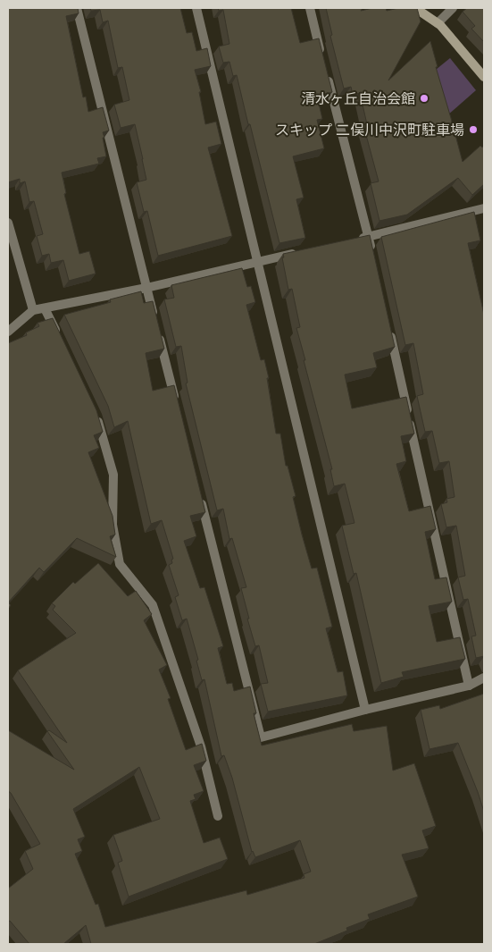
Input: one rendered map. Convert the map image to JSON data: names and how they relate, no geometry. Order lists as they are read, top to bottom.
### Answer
{
  "places": ["清水ヶ丘自治会館", "スキップ 二俣川中沢町駐車場"]
}
